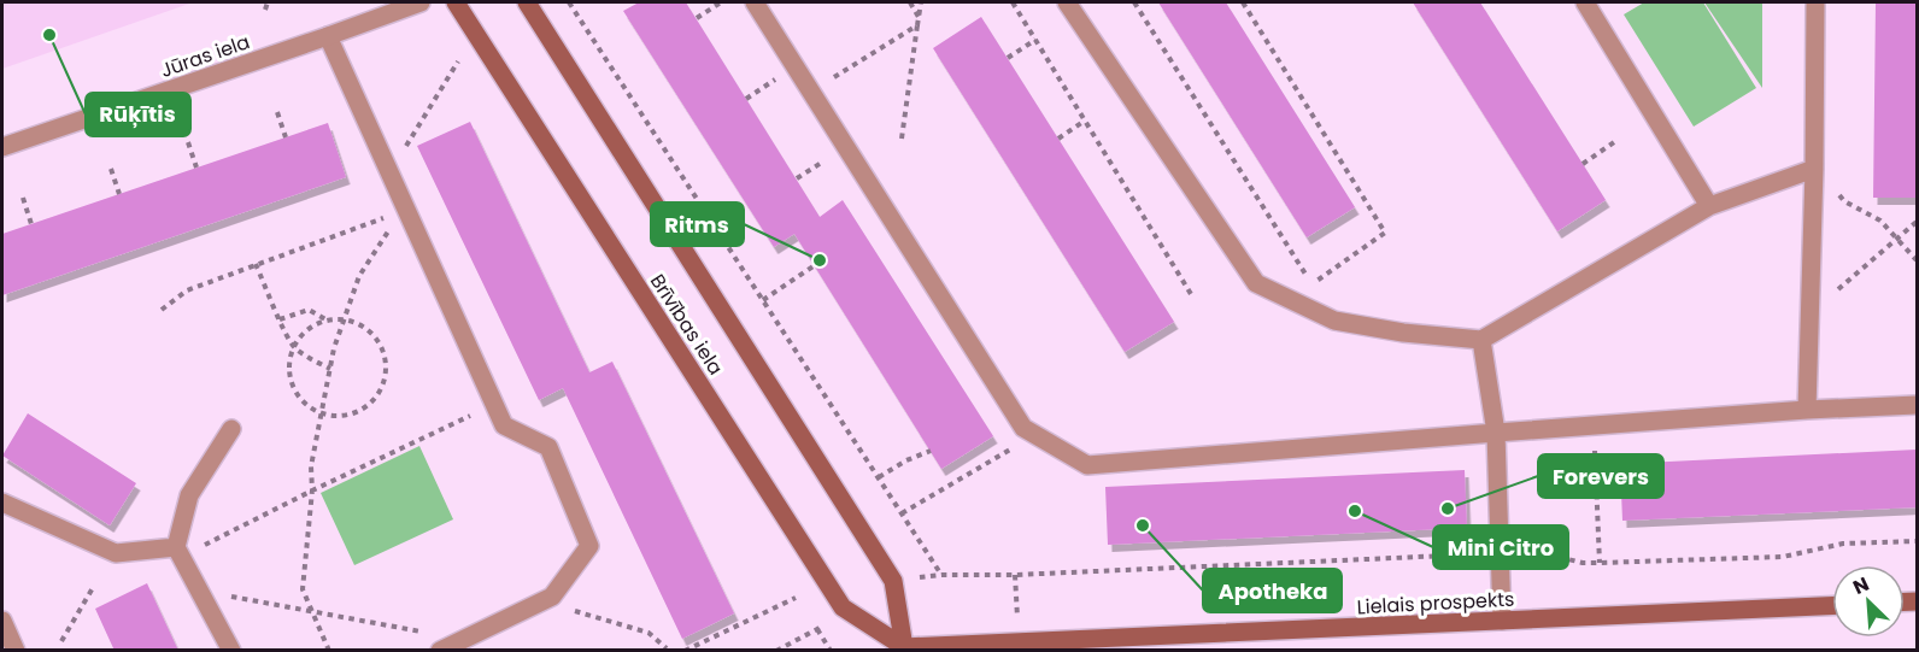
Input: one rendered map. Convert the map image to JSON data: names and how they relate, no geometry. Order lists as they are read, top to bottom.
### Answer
{
  "streets": {
    "main road": ["Brīvības iela", "Lielais prospekts"],
    "street": ["Jūras iela"]
  },
  "crossings": [
    ["Brīvības iela", "Lielais prospekts"]
  ],
  "places": [
    "Rūķītis",
    "Ritms",
    "Forevers",
    "Mini Citro",
    "Apotheka"
  ],
  "north": "top left"
}
